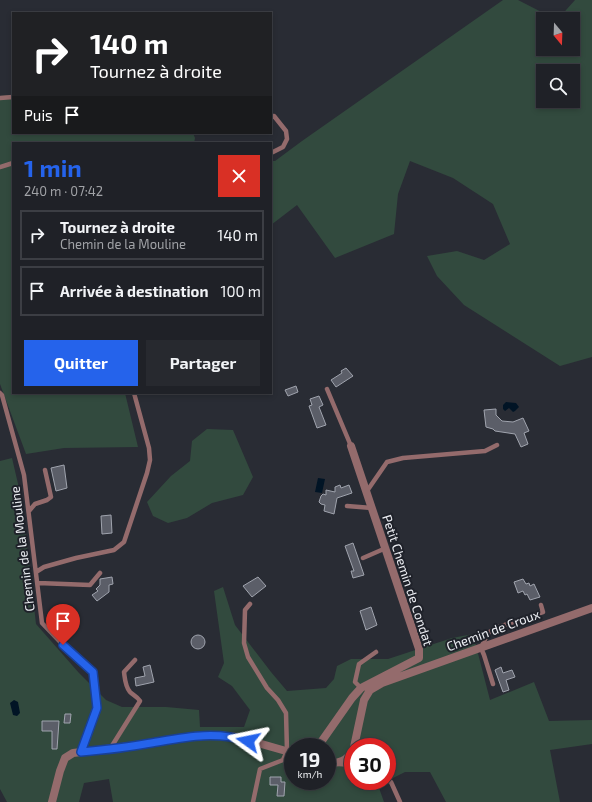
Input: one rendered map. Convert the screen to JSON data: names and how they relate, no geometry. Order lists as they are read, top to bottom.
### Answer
{
  "streets": {
    "street": ["Petit Chemin de Condat", "Chemin de Croux"],
    "lane": ["Chemin de la Mouline"]
  },
  "north": "bottom",
  "page": {
    "turn": ["140 m", "Tournez à droite"],
    "then": "Puis",
    "heading": ["1 min", "240 m · 07:42"],
    "list": [
      {
        "name": "Tournez à droite",
        "note": "Chemin de la Mouline",
        "value": "140 m"
      },
      {
        "name": "Arrivée à destination",
        "value": "100 m"
      }
    ],
    "buttons": ["Quitter", "Partager"],
    "speed": "19 km/h",
    "limit": "30"
  }
}
